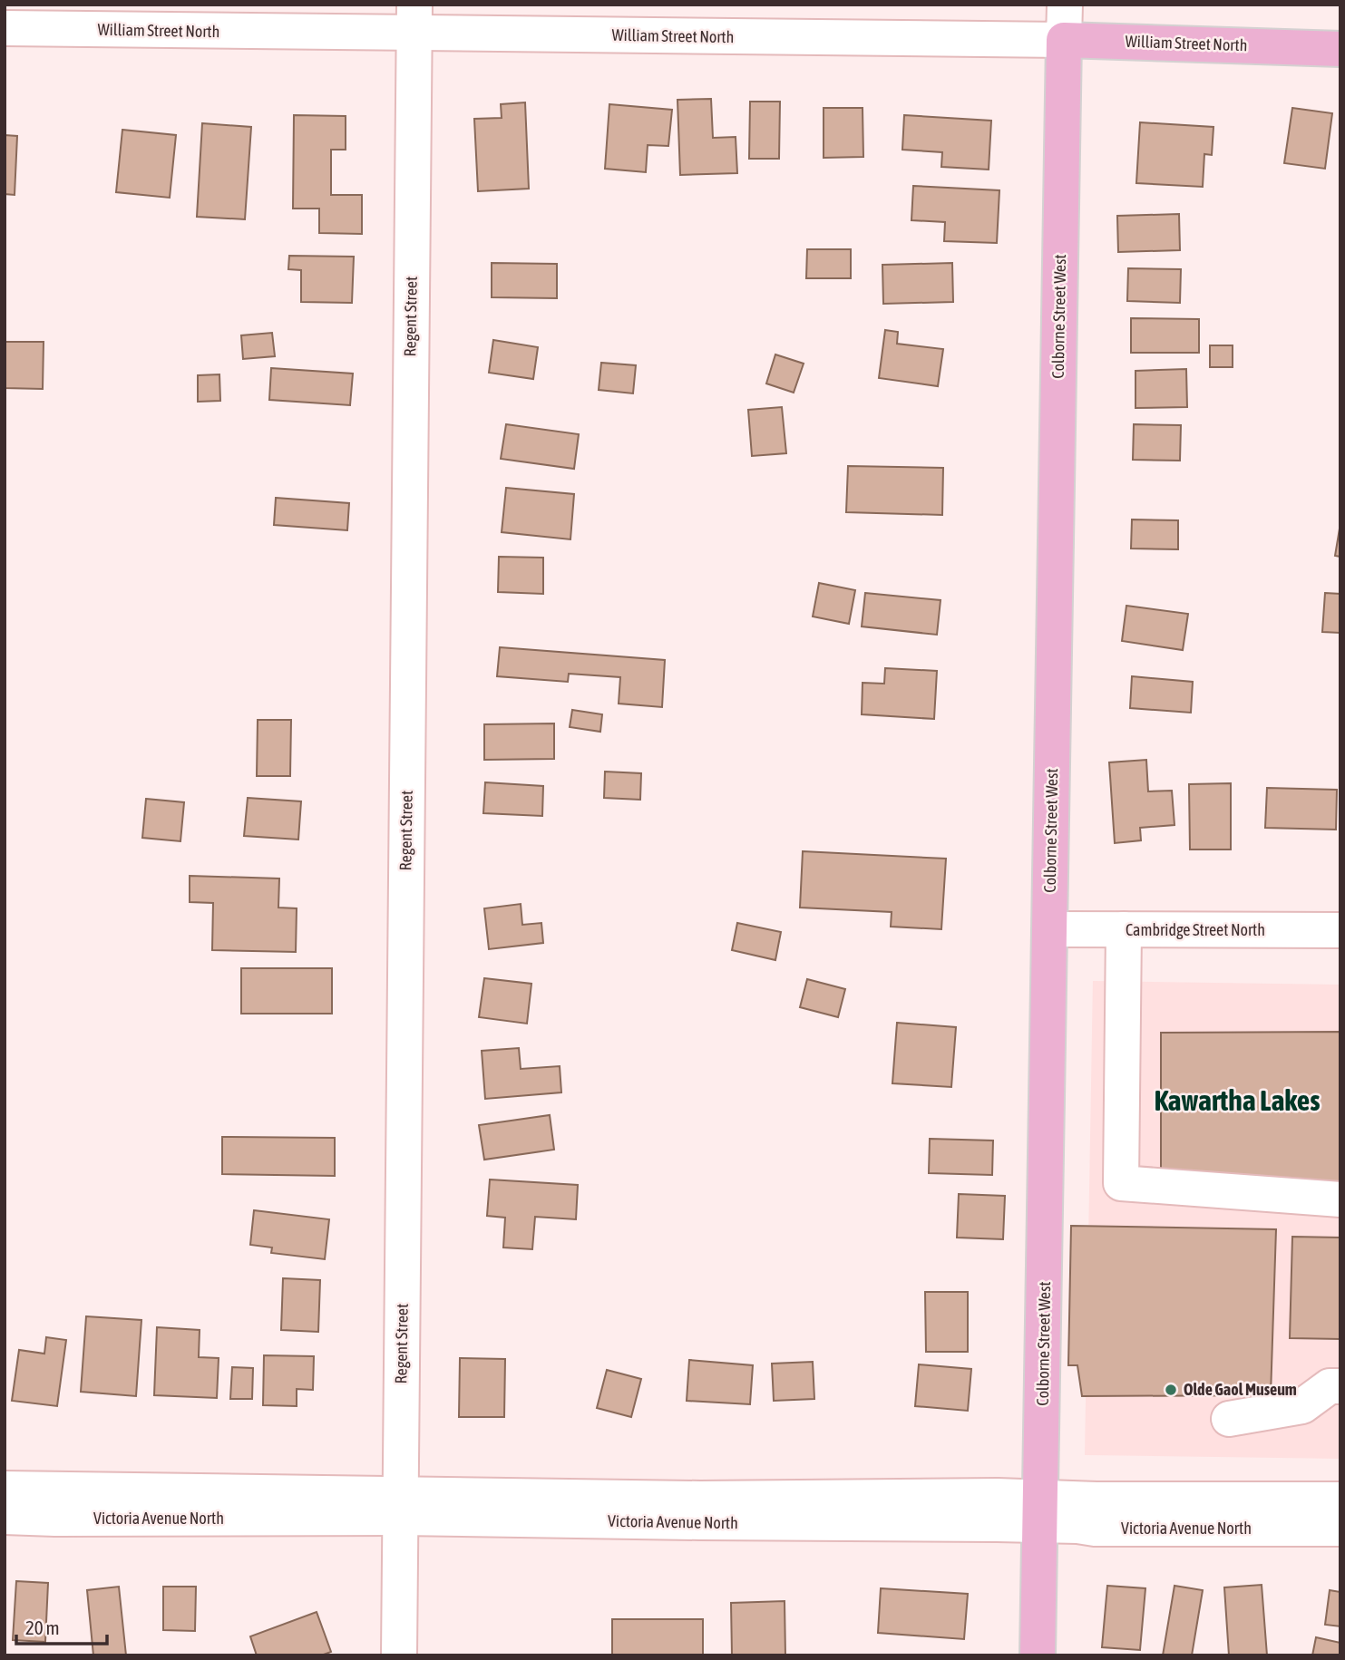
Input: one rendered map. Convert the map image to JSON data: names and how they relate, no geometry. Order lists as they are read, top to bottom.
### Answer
{
  "streets": {
    "main road": ["William Street North", "Colborne Street West"],
    "street": ["Regent Street", "Cambridge Street North", "Victoria Avenue North"]
  },
  "crossings": [
    ["William Street North", "Regent Street"],
    ["William Street North", "Colborne Street West"],
    ["Regent Street", "Victoria Avenue North"],
    ["Colborne Street West", "Cambridge Street North"],
    ["Colborne Street West", "Victoria Avenue North"]
  ],
  "districts": ["Kawartha Lakes"],
  "places": ["Olde Gaol Museum"],
  "scale_bar": "20 m"
}
